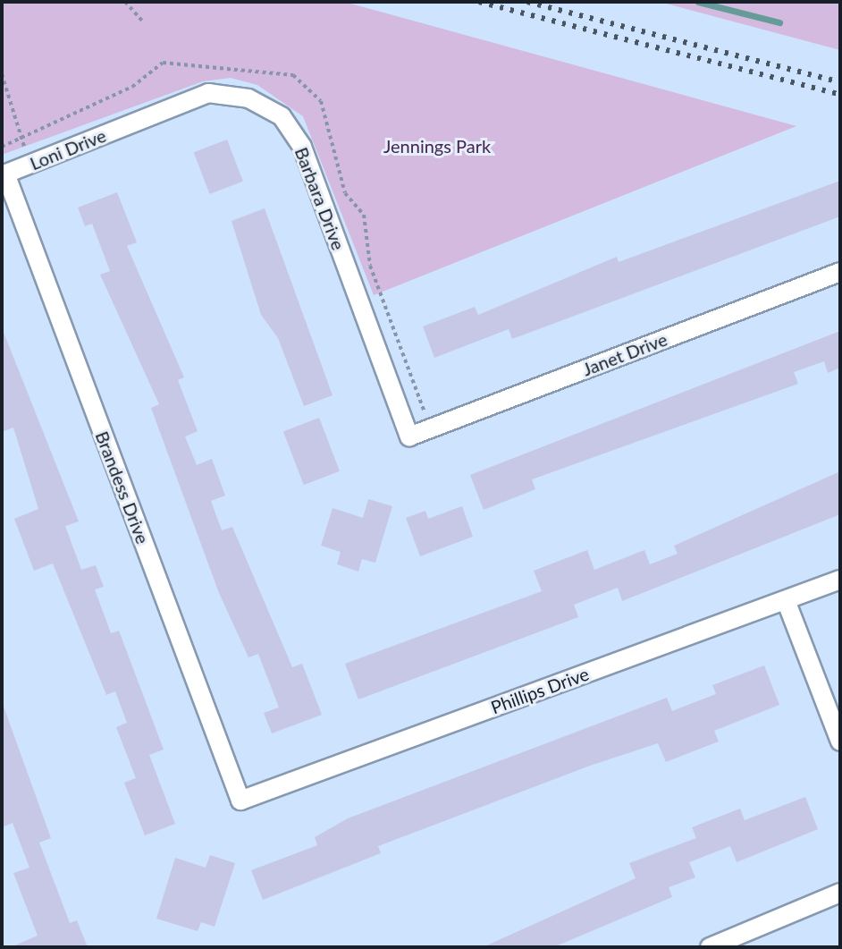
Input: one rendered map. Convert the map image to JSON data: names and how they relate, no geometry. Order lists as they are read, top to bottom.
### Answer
{
  "streets": {
    "street": [
      "Loni Drive",
      "Barbara Drive",
      "Janet Drive",
      "Brandess Drive",
      "Phillips Drive"
    ]
  },
  "crossings": [
    ["Loni Drive", "Barbara Drive"],
    ["Loni Drive", "Brandess Drive"],
    ["Barbara Drive", "Janet Drive"],
    ["Brandess Drive", "Phillips Drive"]
  ],
  "parks": ["Jennings Park"]
}
